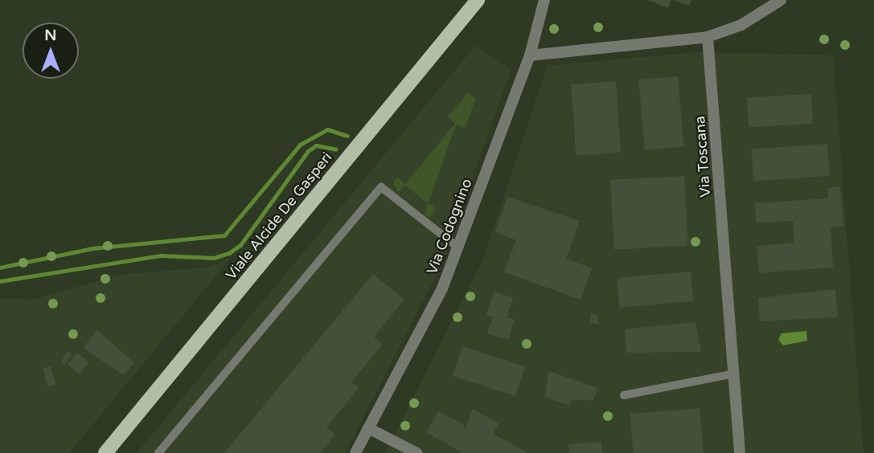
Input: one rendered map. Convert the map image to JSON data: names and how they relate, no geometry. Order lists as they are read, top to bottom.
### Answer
{
  "streets": {
    "main road": ["Viale Alcide De Gasperi"],
    "street": ["Via Toscana", "Via Codognino"]
  },
  "north": "top"
}
